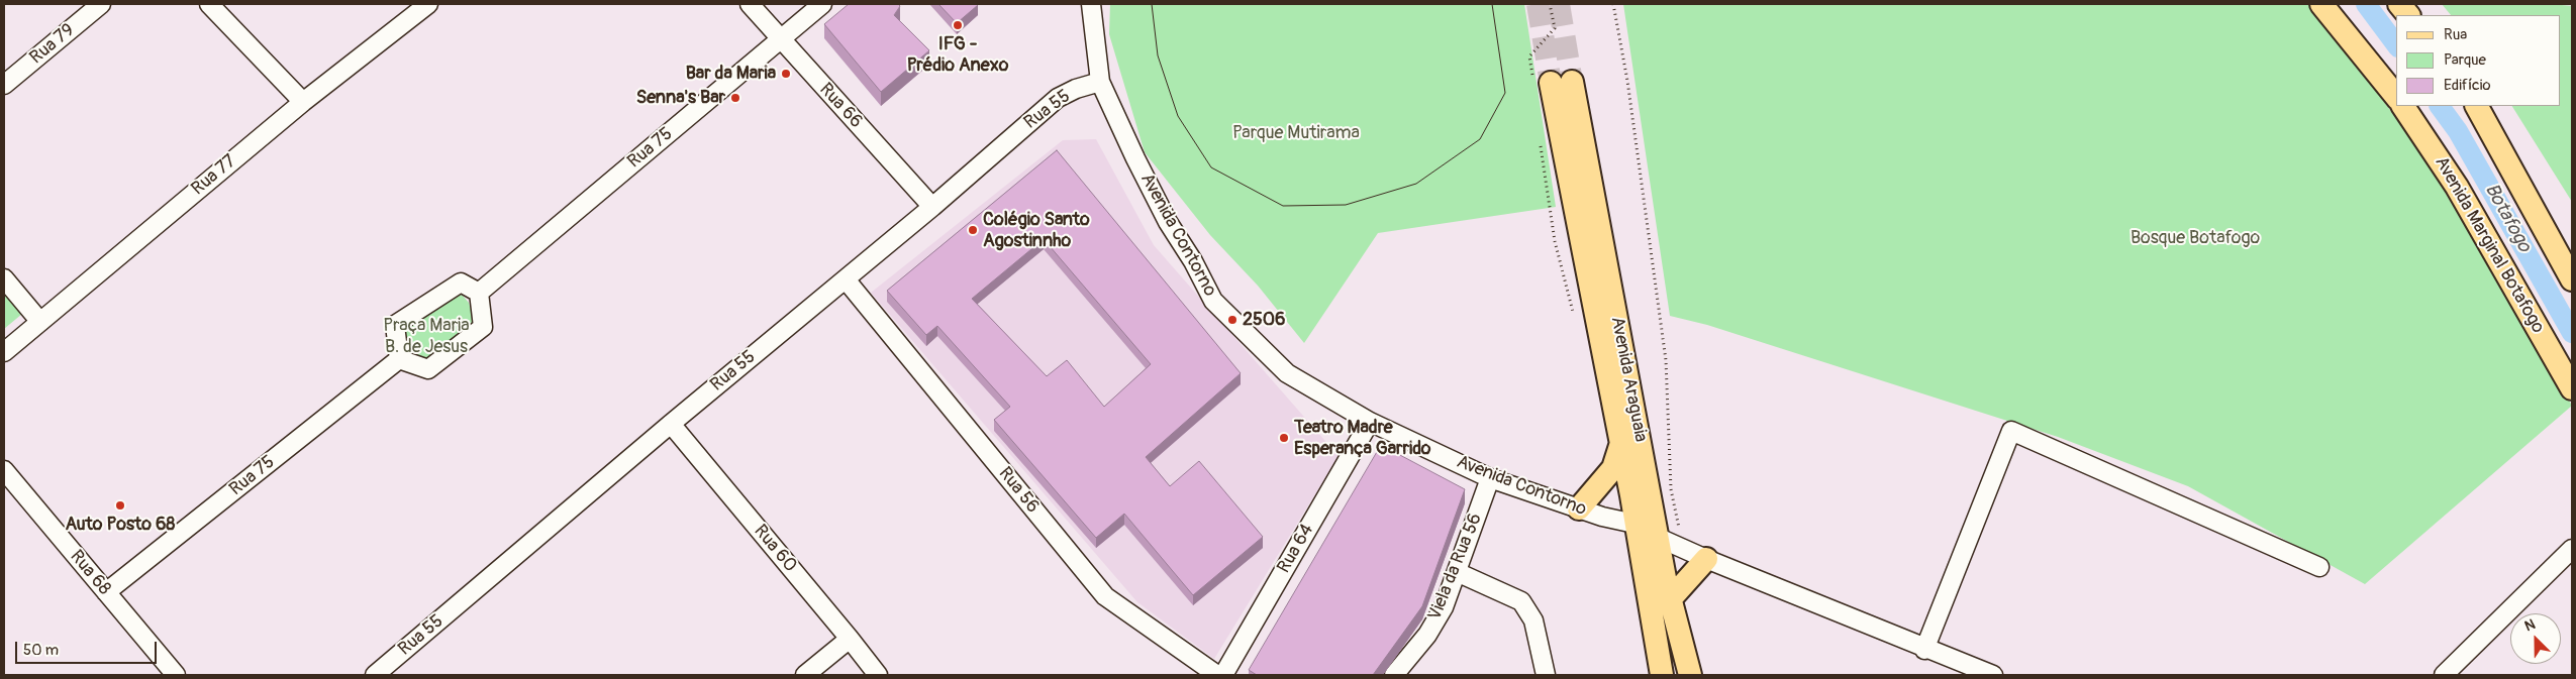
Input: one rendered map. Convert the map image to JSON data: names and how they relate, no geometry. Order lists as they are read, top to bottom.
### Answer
{
  "streets": {
    "main road": ["Avenida Marginal Botafogo", "Avenida Araguaia"],
    "street": [
      "Rua 79",
      "Rua 66",
      "Rua 55",
      "Rua 75",
      "Rua 77",
      "Avenida Contorno",
      "Rua 56",
      "Rua 60",
      "Rua 64",
      "Viela da Rua 56",
      "Rua 68"
    ]
  },
  "crossings": [
    ["Rua 66", "Rua 55"],
    ["Rua 66", "Rua 75"],
    ["Rua 55", "Avenida Contorno"],
    ["Rua 55", "Rua 56"],
    ["Rua 55", "Rua 60"],
    ["Rua 75", "Rua 68"],
    ["Avenida Contorno", "Avenida Araguaia"],
    ["Avenida Contorno", "Rua 64"],
    ["Avenida Contorno", "Viela da Rua 56"]
  ],
  "water": ["Botafogo"],
  "parks": ["Parque Mutirama", "Bosque Botafogo", "Praça Maria B. de Jesus"],
  "places": [
    "IFG - Prédio Anexo",
    "Bar da Maria",
    "Senna's Bar",
    "Colégio Santo Agostinnho",
    "2506",
    "Teatro Madre Esperança Garrido",
    "Auto Posto 68"
  ],
  "legend": ["Rua", "Parque", "Edifício"],
  "scale_bar": "50 m",
  "north": "top left"
}
